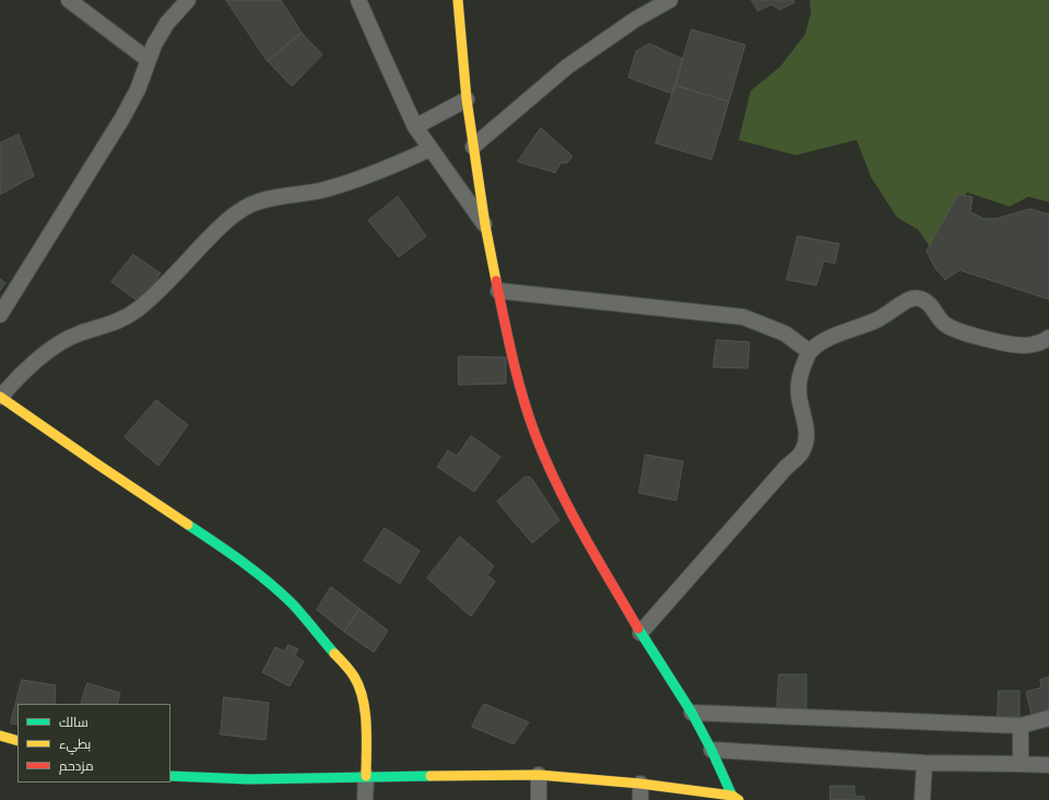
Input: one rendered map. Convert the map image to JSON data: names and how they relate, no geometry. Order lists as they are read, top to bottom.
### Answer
{
  "legend": ["سالك", "بطيء", "مزدحم"]
}
